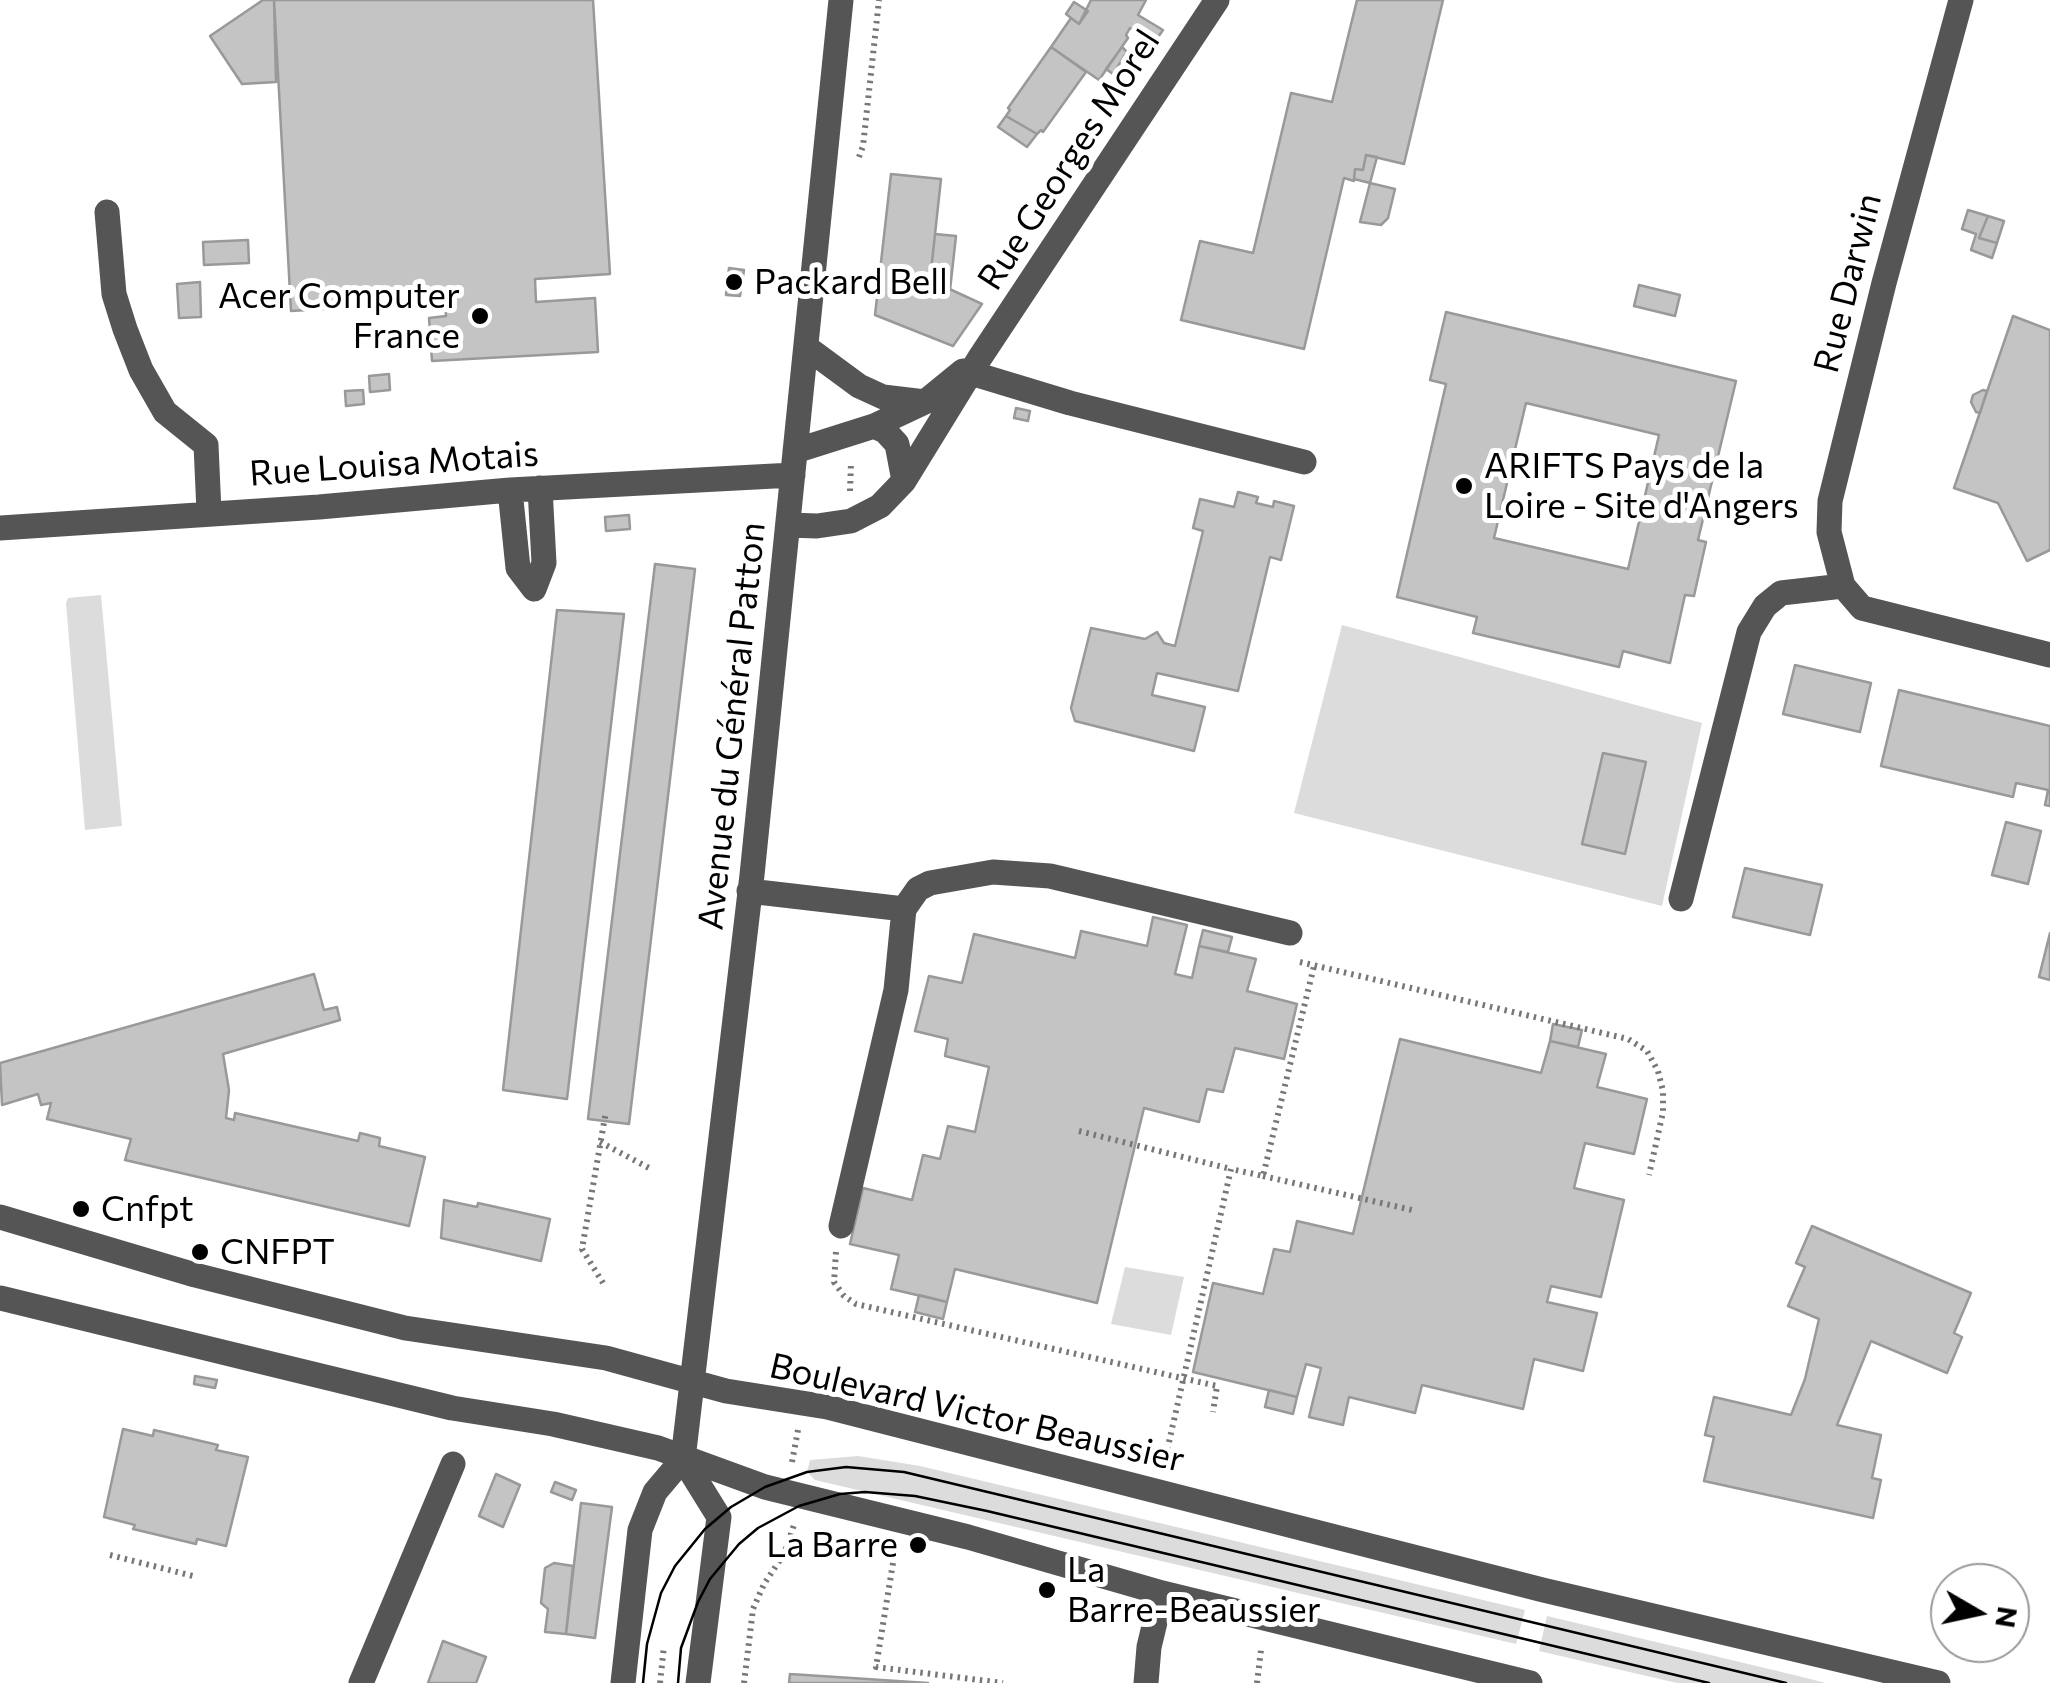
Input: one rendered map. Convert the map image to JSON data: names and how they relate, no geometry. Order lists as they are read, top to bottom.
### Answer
{
  "streets": {
    "street": [
      "Rue Georges Morel",
      "Rue Darwin",
      "Rue Louisa Motais",
      "Avenue du Général Patton",
      "Boulevard Victor Beaussier"
    ]
  },
  "crossings": [
    ["Rue Georges Morel", "Rue Louisa Motais"],
    ["Rue Georges Morel", "Avenue du Général Patton"],
    ["Rue Louisa Motais", "Avenue du Général Patton"],
    ["Avenue du Général Patton", "Boulevard Victor Beaussier"]
  ],
  "places": [
    "Packard Bell",
    "Acer Computer France",
    "ARIFTS Pays de la Loire - Site d'Angers",
    "Cnfpt",
    "CNFPT",
    "La Barre",
    "La Barre-Beaussier"
  ],
  "north": "right"
}
